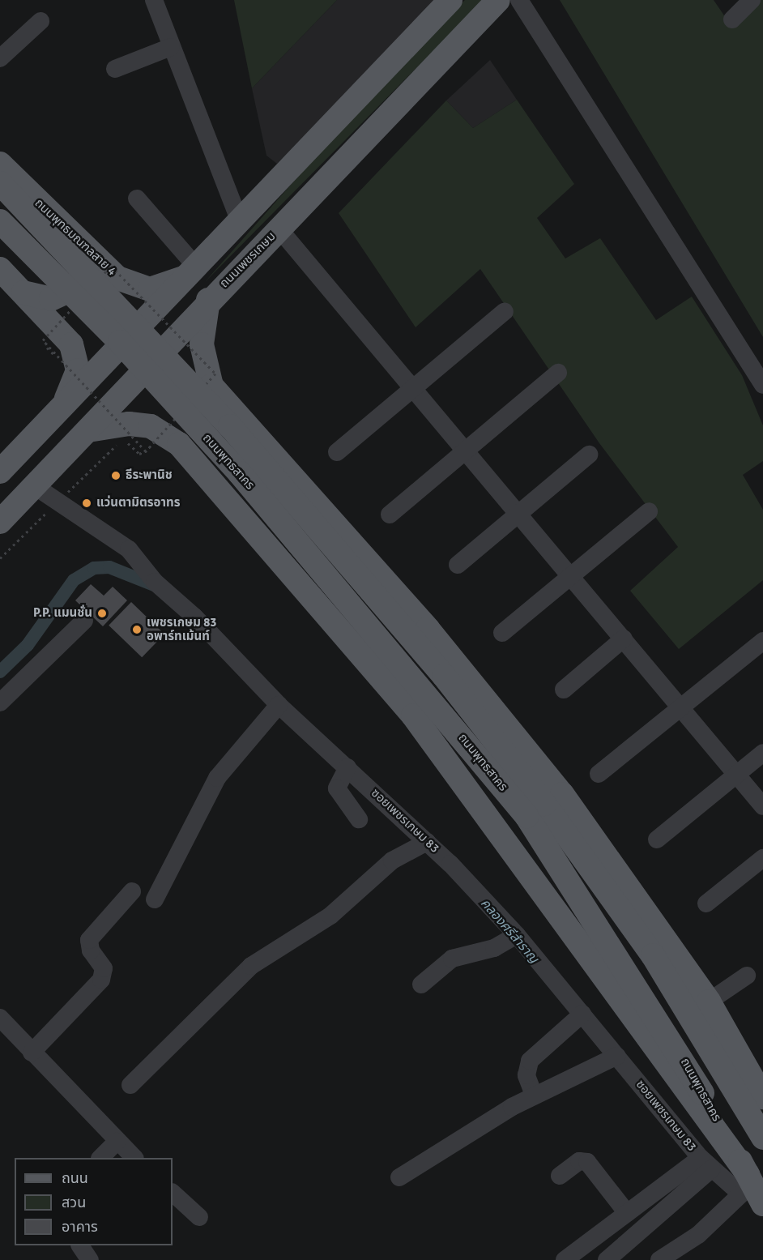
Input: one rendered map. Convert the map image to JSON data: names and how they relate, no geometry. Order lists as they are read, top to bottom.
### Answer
{
  "streets": {
    "main road": ["ถนนพุทธมณฑลสาย 4", "ถนนเพชรเกษม", "ถนนพุทธสาคร"],
    "street": ["ซอยเพชรเกษม 83"]
  },
  "crossings": [
    ["ถนนพุทธมณฑลสาย 4", "ถนนพุทธสาคร"],
    ["ถนนเพชรเกษม", "ซอยเพชรเกษม 83"],
    ["ถนนพุทธสาคร", "ซอยเพชรเกษม 83"]
  ],
  "water": ["คลองศรีสำราญ"],
  "places": [
    "ธีระพานิช",
    "แว่นตามิตรอาทร",
    "P.P. แมนชั่น",
    "เพชรเกษม 83 อพาร์ทเม้นท์"
  ],
  "legend": ["ถนน", "สวน", "อาคาร"]
}
